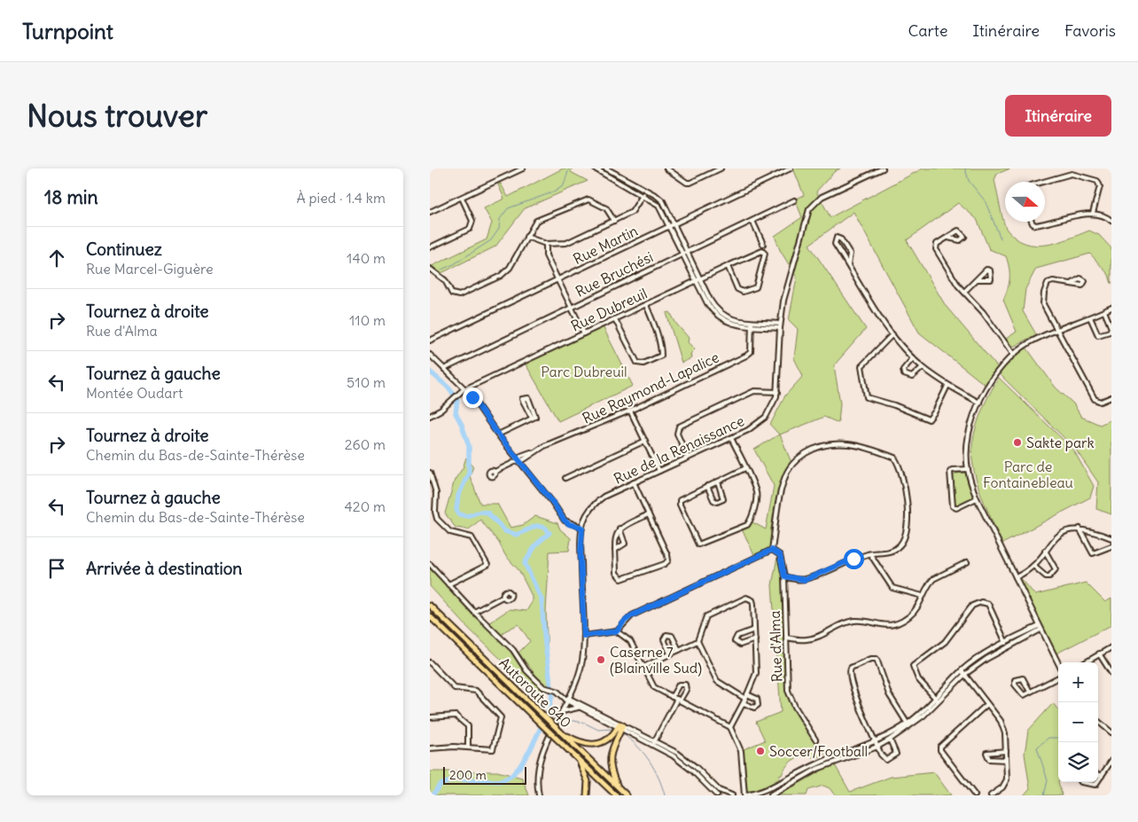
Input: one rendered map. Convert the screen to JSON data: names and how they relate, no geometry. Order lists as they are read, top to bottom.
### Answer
{
  "streets": {
    "highway": ["Autoroute 640"],
    "street": [
      "Rue Martin",
      "Rue Bruchési",
      "Rue Dubreuil",
      "Rue Raymond-Lapalice",
      "Rue de la Renaissance",
      "Rue d'Alma"
    ]
  },
  "parks": ["Parc Dubreuil", "Parc de Fontainebleau"],
  "places": ["Sakte park", "Caserne 7 (Blainville Sud)", "Soccer/Football"],
  "scale_bar": "200 m",
  "north": "right",
  "page": {
    "header": "Turnpoint",
    "nav": ["Carte", "Itinéraire", "Favoris"],
    "buttons": "Itinéraire",
    "title": "Nous trouver",
    "heading": ["18 min", "À pied · 1.4 km"],
    "list": [
      ["Continuez", "Rue Marcel-Giguère", "140 m"],
      ["Tournez à droite", "Rue d'Alma", "110 m"],
      ["Tournez à gauche", "Montée Oudart", "510 m"],
      ["Tournez à droite", "Chemin du Bas-de-Sainte-Thérèse", "260 m"],
      ["Tournez à gauche", "Chemin du Bas-de-Sainte-Thérèse", "420 m"],
      "Arrivée à destination"
    ],
    "map_buttons": ["+", "−"],
    "scale": "200 m"
  }
}
